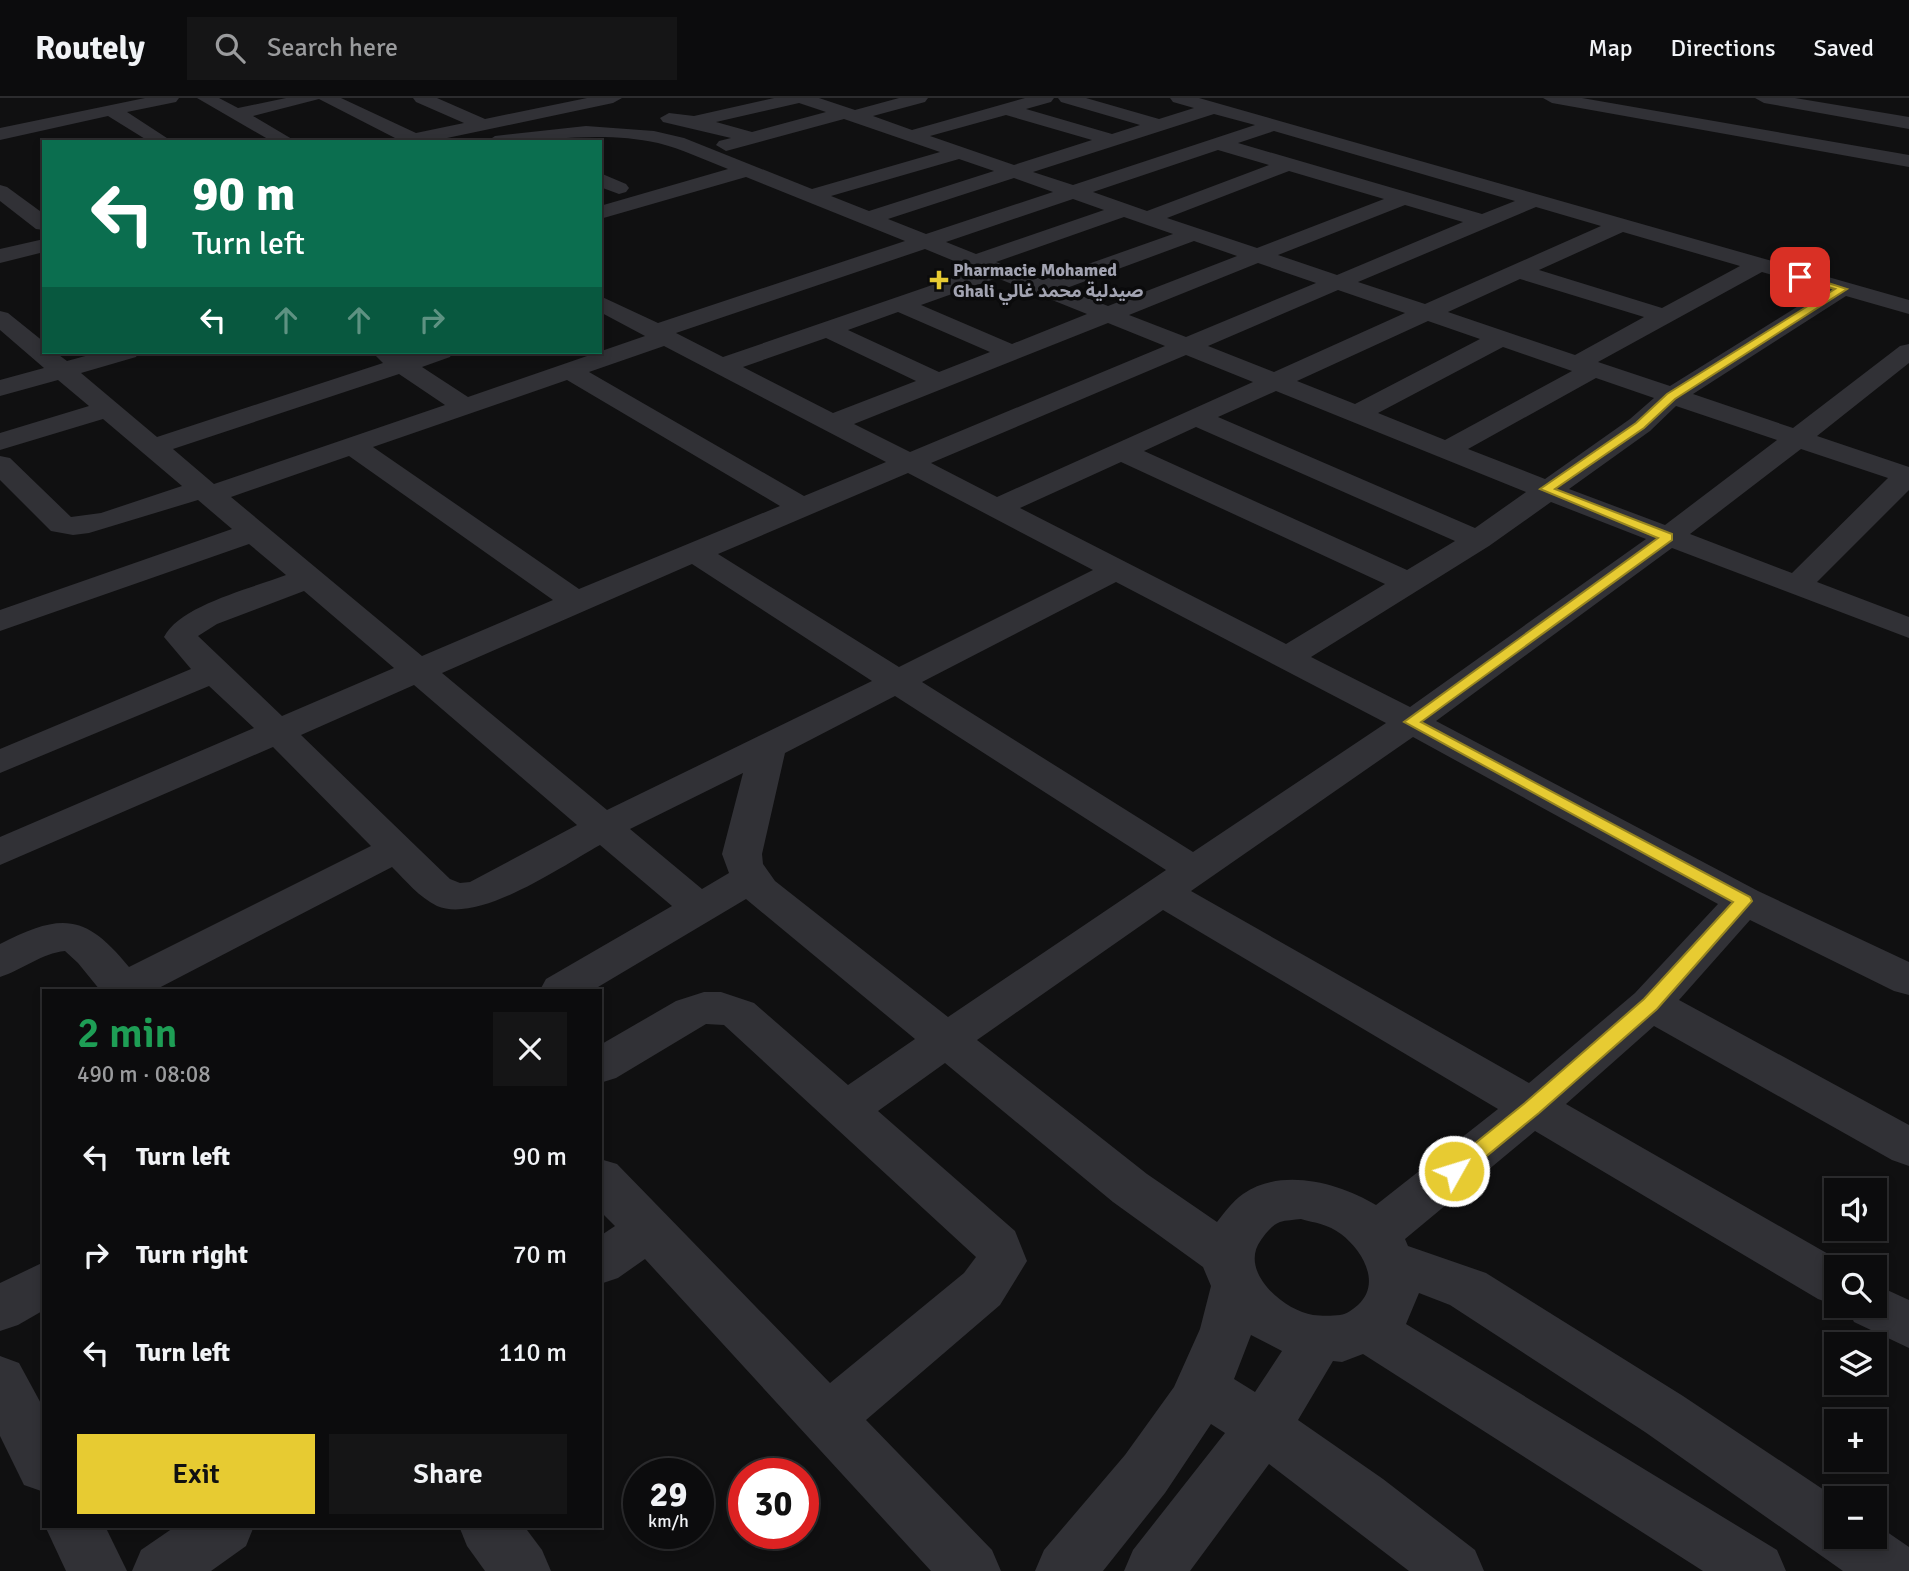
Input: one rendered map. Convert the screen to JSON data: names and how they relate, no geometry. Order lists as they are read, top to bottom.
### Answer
{
  "places": {
    "health": ["Pharmacie Mohamed Ghali صيدلية محمد غالي"]
  },
  "page": {
    "header": "Routely",
    "search": "Search here",
    "nav": ["Map", "Directions", "Saved"],
    "turn": ["90 m", "Turn left"],
    "heading": ["2 min", "490 m · 08:08"],
    "list": [
      {
        "name": "Turn left",
        "value": "90 m"
      },
      {
        "name": "Turn right",
        "value": "70 m"
      },
      {
        "name": "Turn left",
        "value": "110 m"
      }
    ],
    "map_buttons": ["+", "−"],
    "buttons": ["Exit", "Share"],
    "speed": "29 km/h",
    "limit": "30"
  }
}
